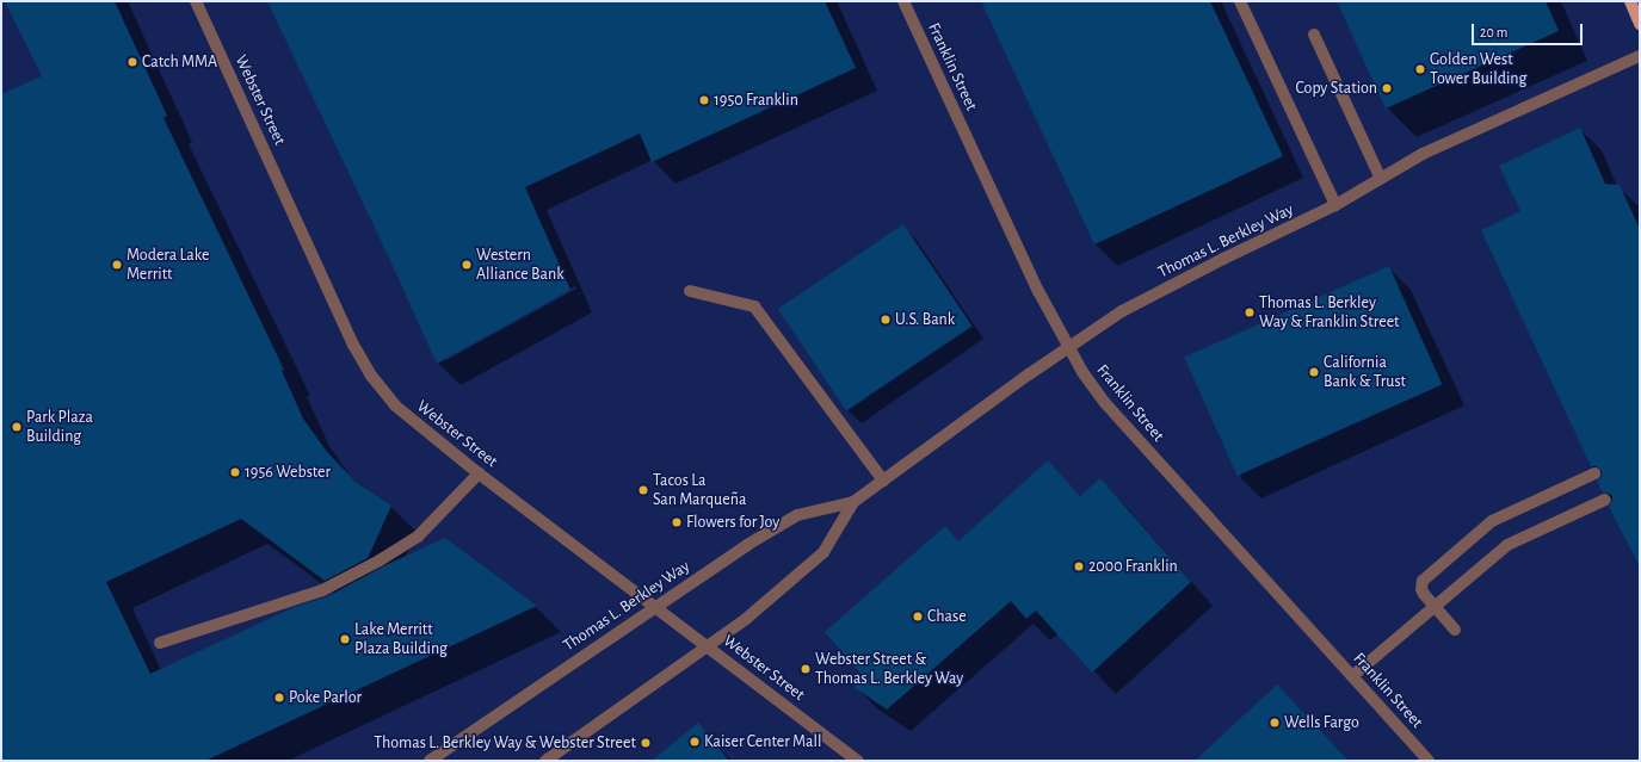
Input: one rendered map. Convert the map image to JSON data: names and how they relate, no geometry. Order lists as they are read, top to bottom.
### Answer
{
  "streets": {
    "street": ["Franklin Street", "Webster Street", "Thomas L. Berkley Way"]
  },
  "crossings": [
    ["Franklin Street", "Thomas L. Berkley Way"],
    ["Webster Street", "Thomas L. Berkley Way"]
  ],
  "places": [
    "Catch MMA",
    "Golden West Tower Building",
    "Copy Station",
    "1950 Franklin",
    "Modera Lake Merritt",
    "Western Alliance Bank",
    "Thomas L. Berkley Way & Franklin Street",
    "U.S. Bank",
    "California Bank & Trust",
    "Park Plaza Building",
    "1956 Webster",
    "Tacos La San Marqueña",
    "Flowers for Joy",
    "2000 Franklin",
    "Chase",
    "Lake Merritt Plaza Building",
    "Webster Street & Thomas L. Berkley Way",
    "Poke Parlor",
    "Wells Fargo",
    "Kaiser Center Mall",
    "Thomas L. Berkley Way & Webster Street"
  ],
  "scale_bar": "20 m"
}
